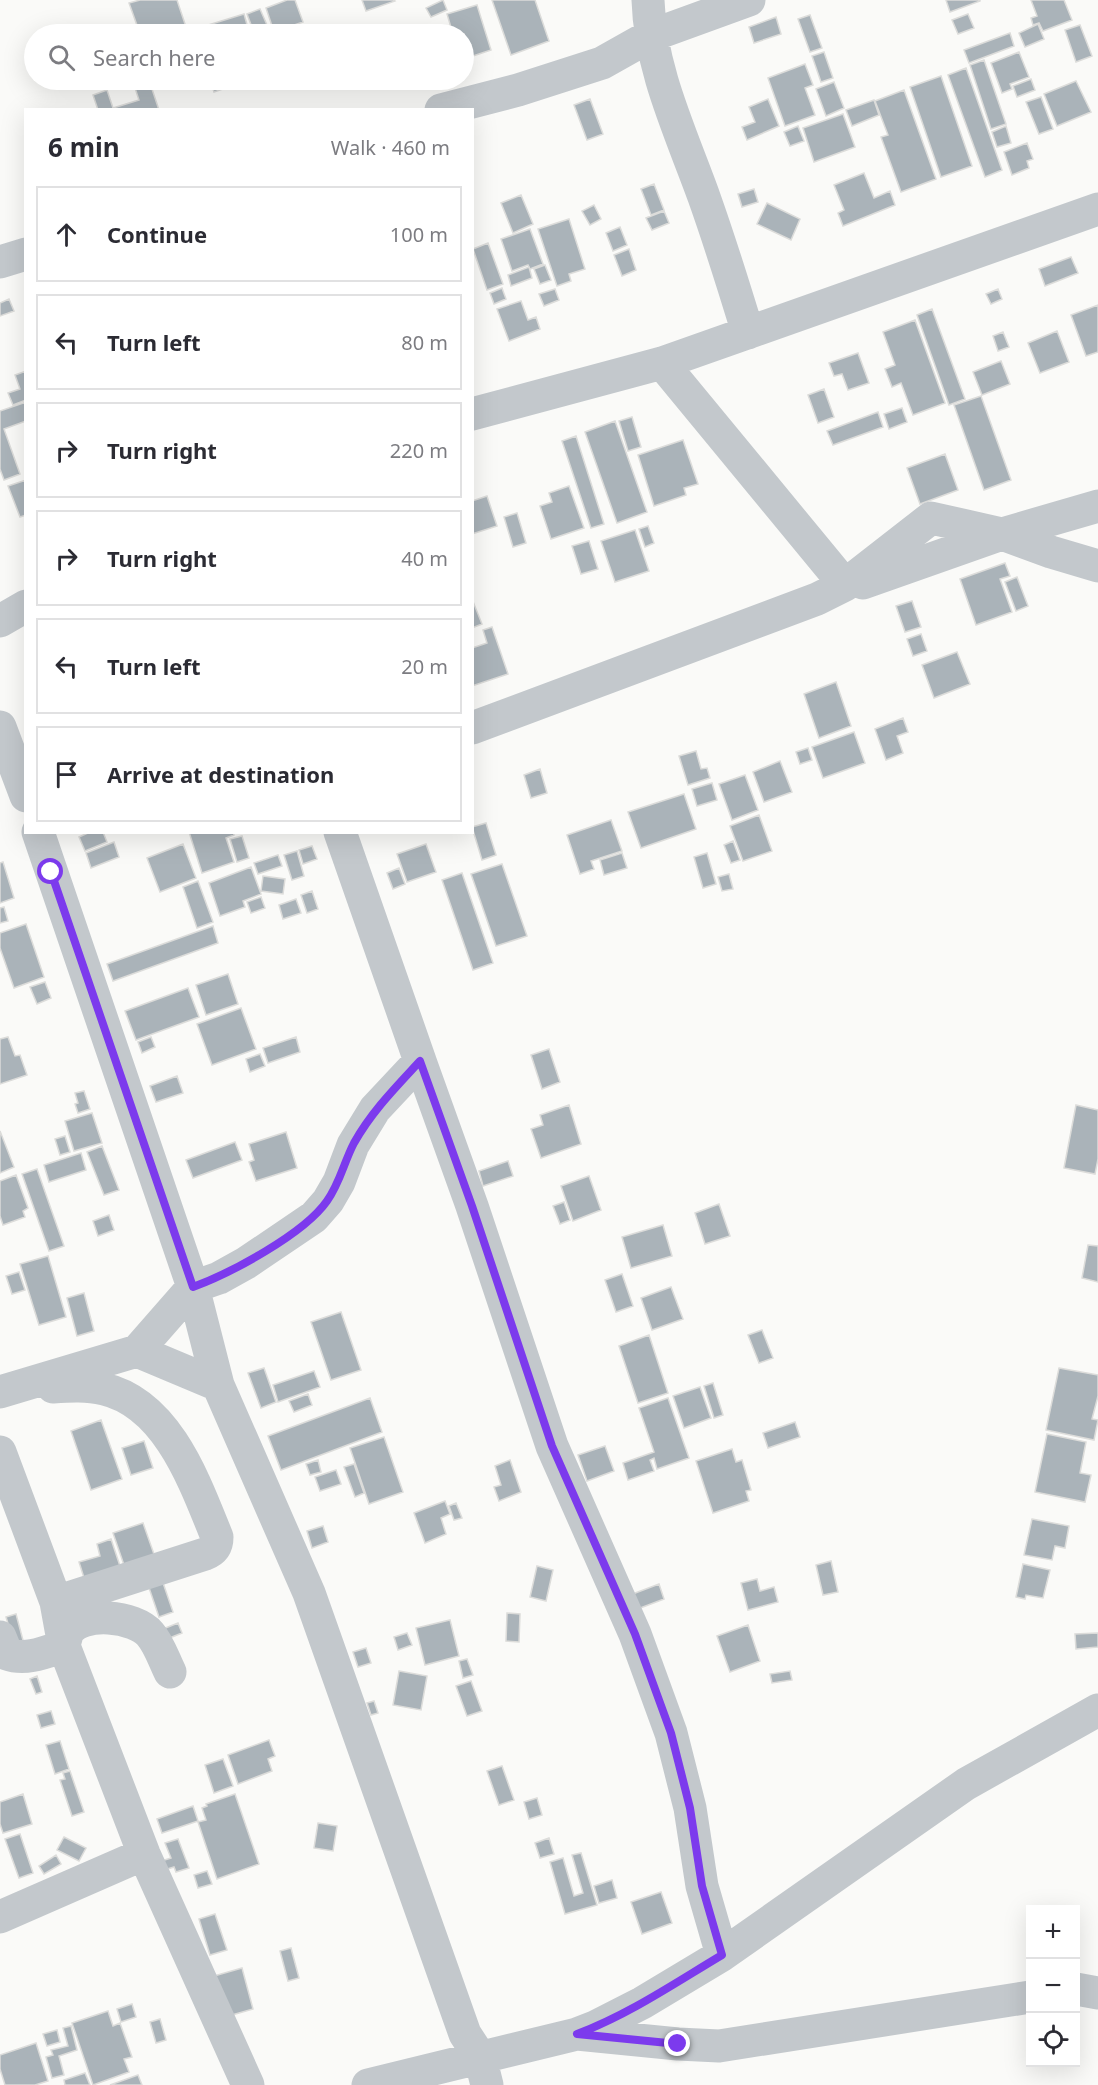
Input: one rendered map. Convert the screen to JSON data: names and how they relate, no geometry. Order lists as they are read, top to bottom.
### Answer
{
  "page": {
    "search": "Search here",
    "heading": ["6 min", "Walk · 460 m"],
    "list": [
      ["Continue", "100 m"],
      ["Turn left", "80 m"],
      ["Turn right", "220 m"],
      ["Turn right", "40 m"],
      ["Turn left", "20 m"],
      "Arrive at destination"
    ],
    "map_buttons": ["+", "−"]
  }
}
